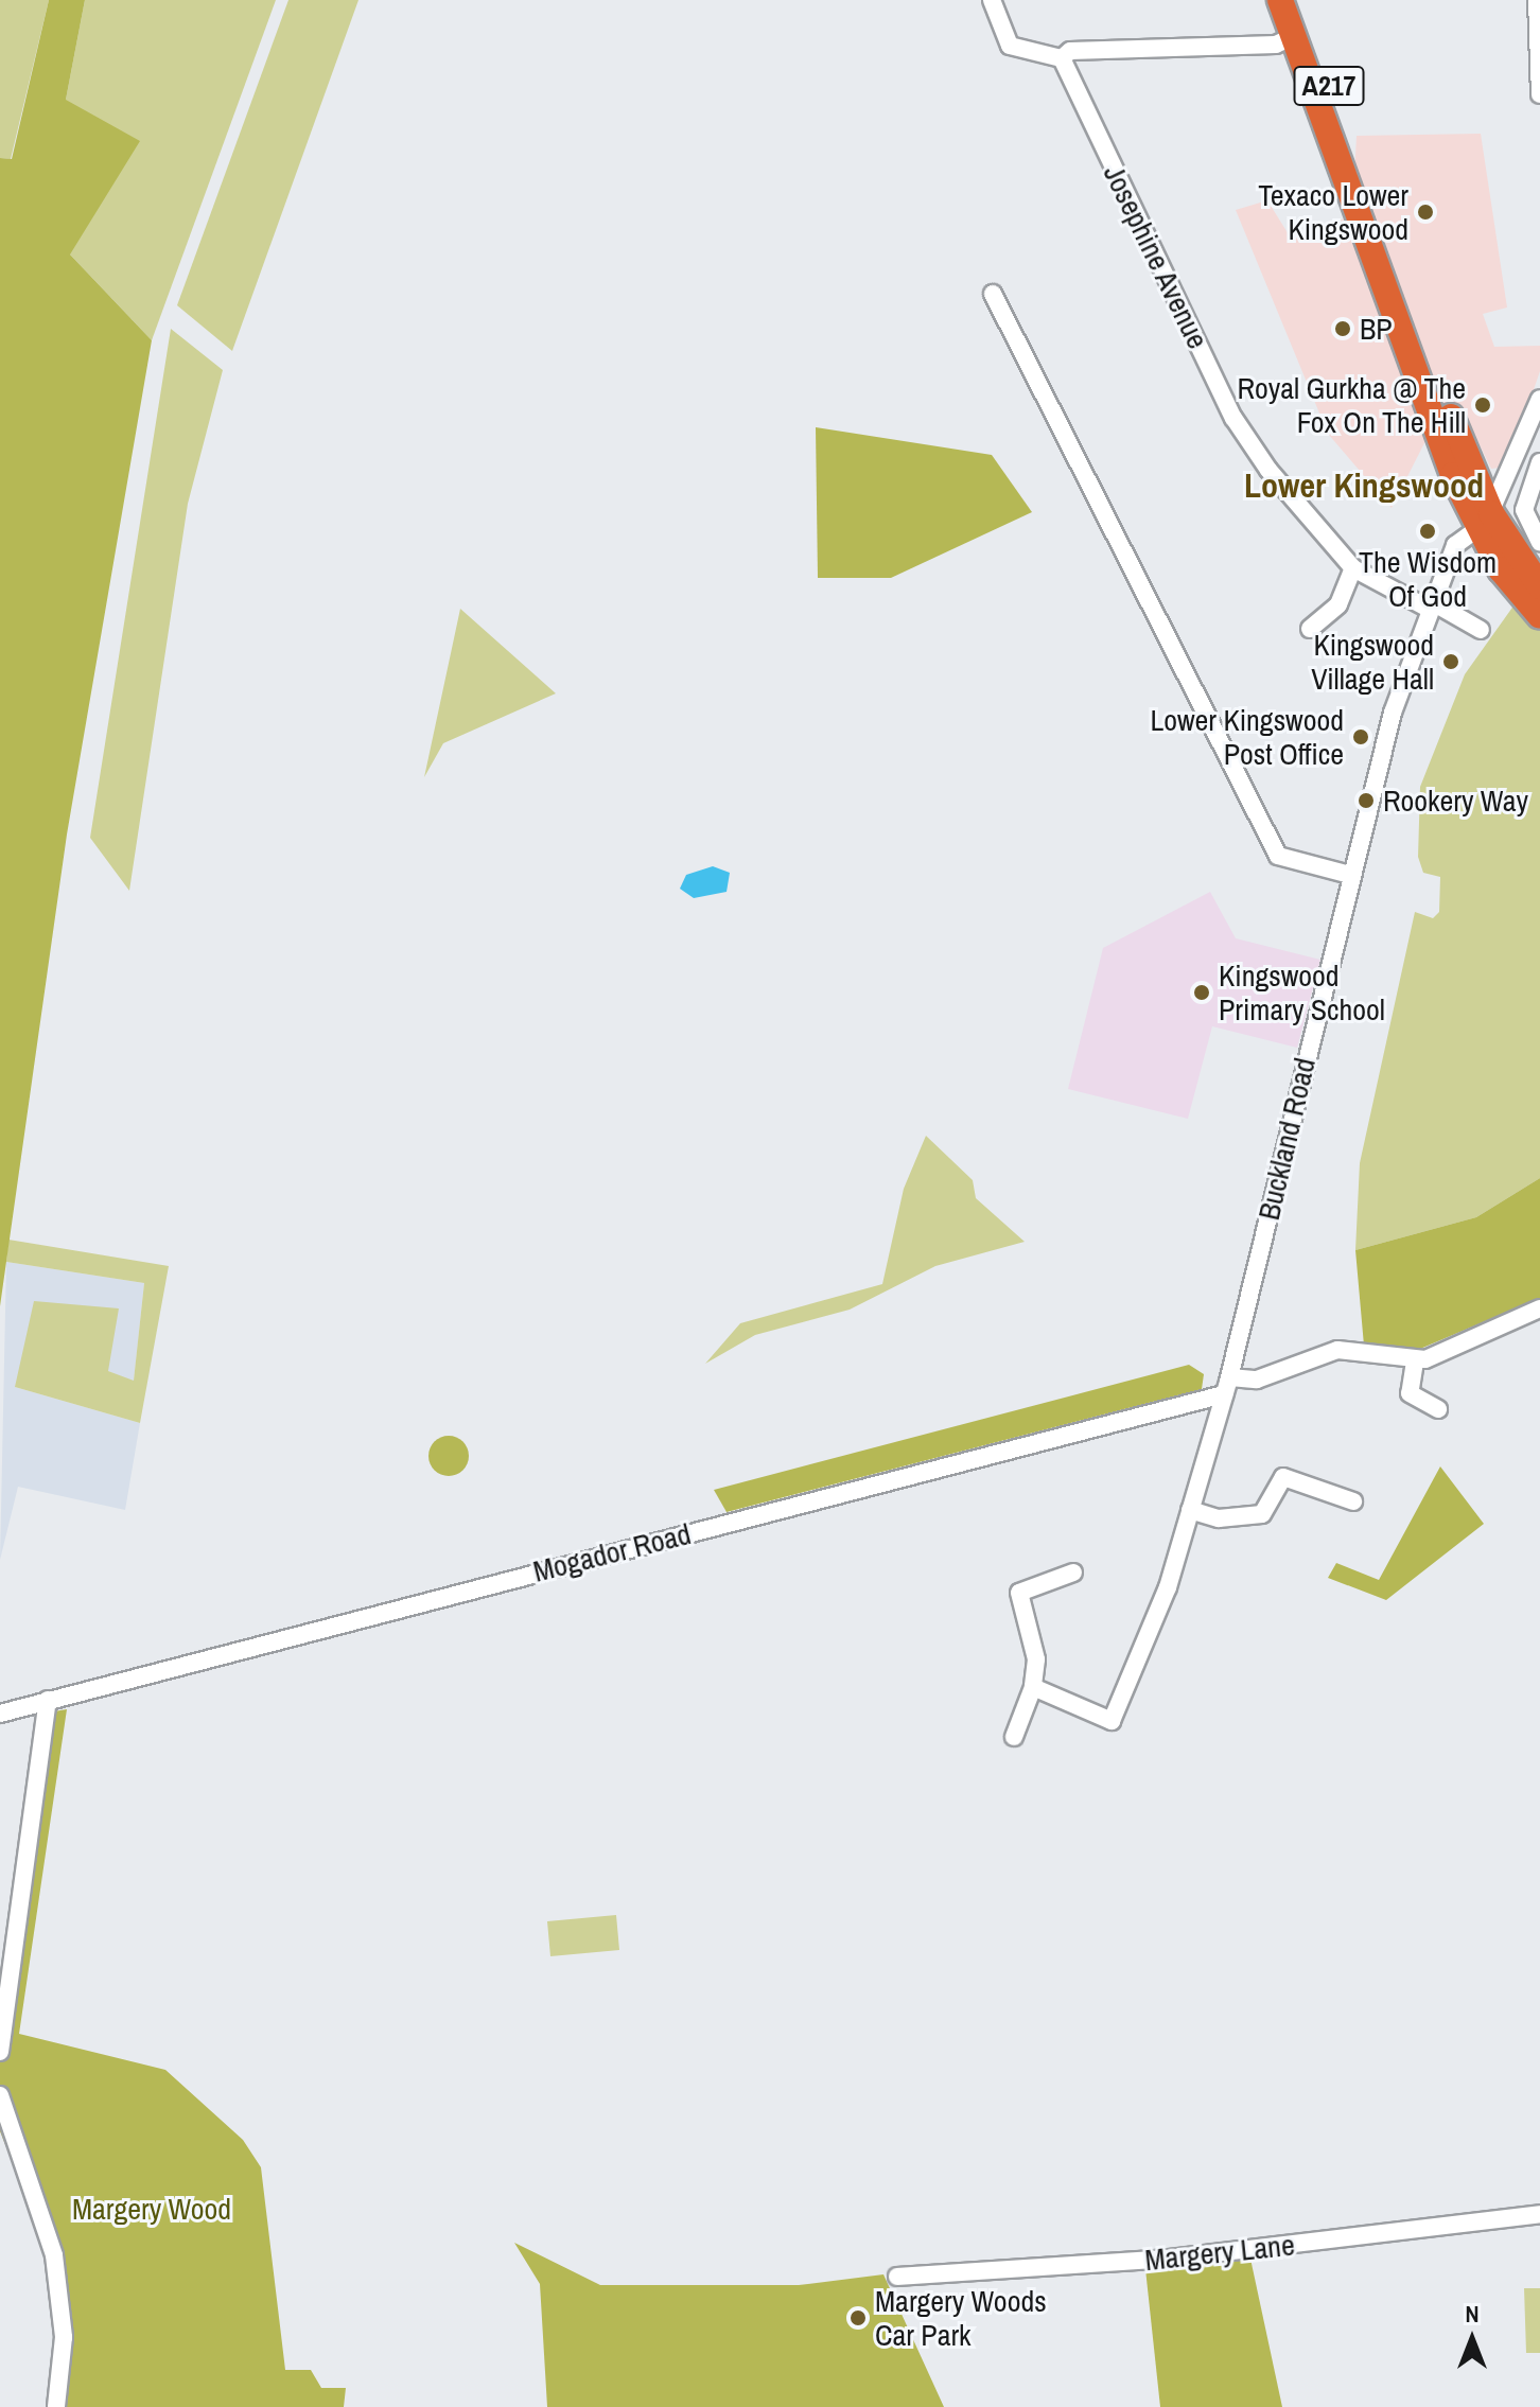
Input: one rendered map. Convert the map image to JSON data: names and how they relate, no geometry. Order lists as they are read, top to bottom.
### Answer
{
  "streets": {
    "highway": ["A217"],
    "street": [
      "Josephine Avenue",
      "Buckland Road",
      "Mogador Road",
      "Margery Lane"
    ]
  },
  "crossings": [
    ["A217", "Buckland Road"],
    ["Josephine Avenue", "Buckland Road"],
    ["Buckland Road", "Mogador Road"]
  ],
  "districts": ["Lower Kingswood"],
  "parks": ["Margery Wood"],
  "places": [
    "Texaco Lower Kingswood",
    "BP",
    "Royal Gurkha @ The Fox On The Hill",
    "The Wisdom Of God",
    "Kingswood Village Hall",
    "Lower Kingswood Post Office",
    "Rookery Way",
    "Kingswood Primary School",
    "Margery Woods Car Park"
  ],
  "north": "top"
}
